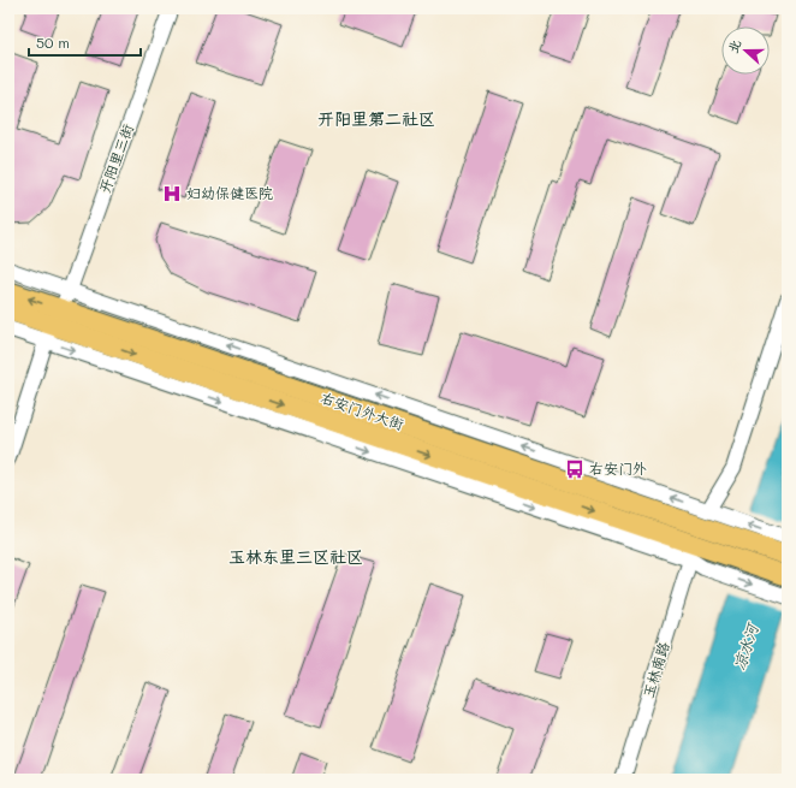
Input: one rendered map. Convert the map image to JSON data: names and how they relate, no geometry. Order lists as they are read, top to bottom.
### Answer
{
  "streets": {
    "main road": ["右安门外大街"],
    "street": ["开阳里三街", "玉林南路"]
  },
  "crossings": [
    ["开阳里三街", "右安门外大街"]
  ],
  "districts": ["开阳里第二社区", "玉林东里三区社区"],
  "water": ["凉水河"],
  "places": {
    "hospital": ["妇幼保健医院"],
    "bus stop": ["右安门外"]
  },
  "scale_bar": "50 m",
  "north": "left"
}
